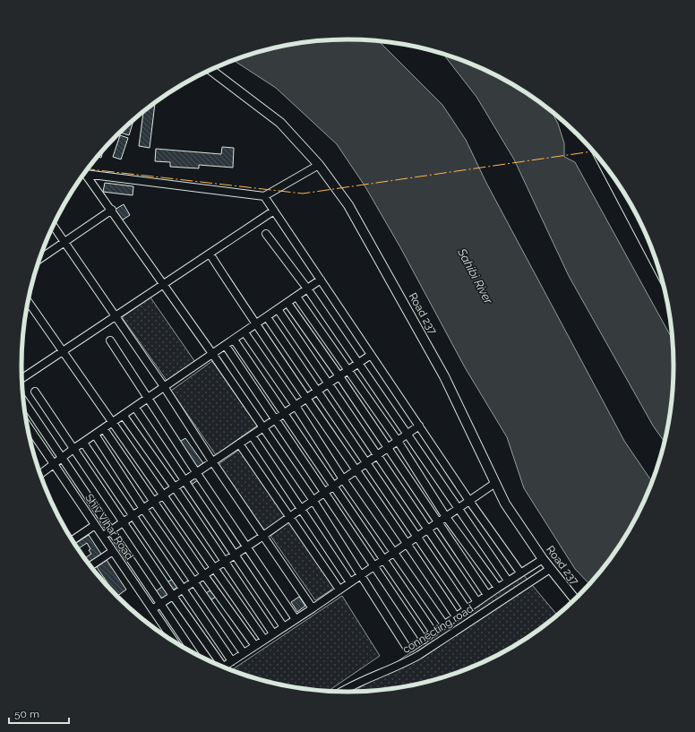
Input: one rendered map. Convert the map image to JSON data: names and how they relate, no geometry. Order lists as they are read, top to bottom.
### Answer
{
  "streets": {
    "street": ["Road 237", "Shiv Vihar Road", "connecting road"]
  },
  "crossings": [
    ["Road 237", "connecting road"]
  ],
  "water": ["Sahibi River"],
  "scale_bar": "50 m"
}
